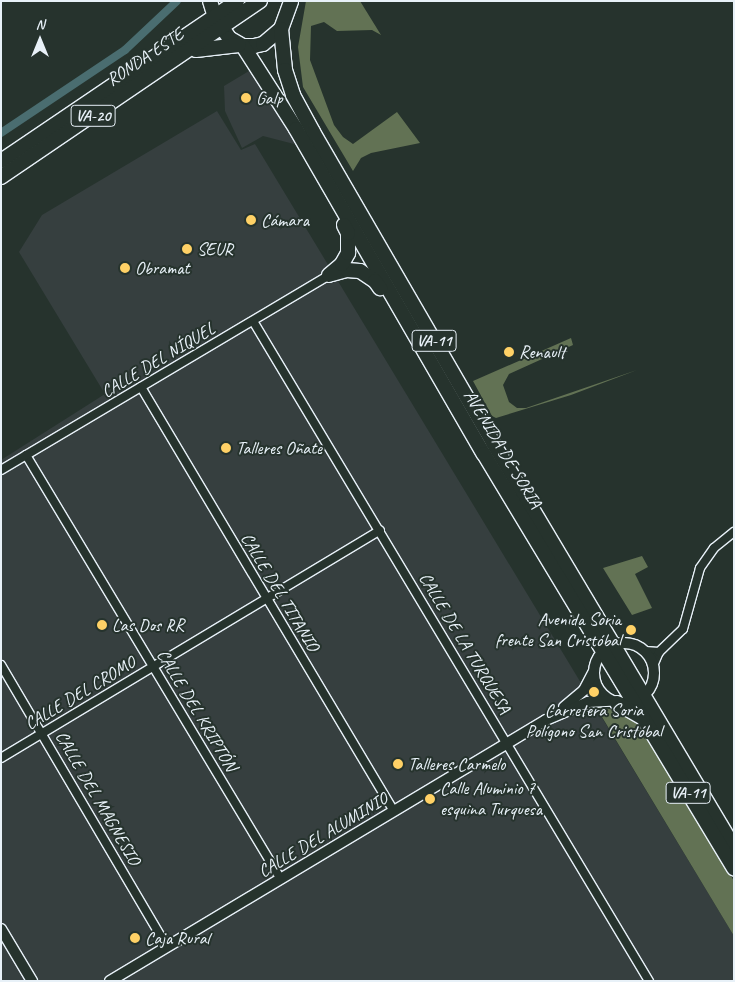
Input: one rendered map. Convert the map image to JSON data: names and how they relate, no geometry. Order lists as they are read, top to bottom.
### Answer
{
  "streets": {
    "highway": [
      "RONDA ESTE",
      "VA-20",
      "VA-11",
      "AVENIDA DE SORIA"
    ],
    "street": [
      "CALLE DEL NÍQUEL",
      "CALLE DEL TITANIO",
      "CALLE DE LA TURQUESA",
      "CALLE DEL CROMO",
      "CALLE DEL KRIPTÓN",
      "CALLE DEL MAGNESIO",
      "CALLE DEL ALUMINIO"
    ]
  },
  "crossings": [
    ["RONDA ESTE", "VA-11"],
    ["VA-11", "AVENIDA DE SORIA"],
    ["CALLE DEL NÍQUEL", "CALLE DEL TITANIO"],
    ["CALLE DEL NÍQUEL", "CALLE DE LA TURQUESA"],
    ["CALLE DEL NÍQUEL", "CALLE DEL KRIPTÓN"],
    ["AVENIDA DE SORIA", "CALLE DEL ALUMINIO"],
    ["CALLE DEL TITANIO", "CALLE DEL CROMO"],
    ["CALLE DEL TITANIO", "CALLE DEL ALUMINIO"],
    ["CALLE DE LA TURQUESA", "CALLE DEL CROMO"],
    ["CALLE DE LA TURQUESA", "CALLE DEL ALUMINIO"],
    ["CALLE DEL CROMO", "CALLE DEL KRIPTÓN"],
    ["CALLE DEL CROMO", "CALLE DEL MAGNESIO"],
    ["CALLE DEL KRIPTÓN", "CALLE DEL ALUMINIO"],
    ["CALLE DEL MAGNESIO", "CALLE DEL ALUMINIO"]
  ],
  "places": [
    "Galp",
    "Cámara",
    "SEUR",
    "Obramat",
    "Renault",
    "Talleres Oñate",
    "Las Dos RR",
    "Avenida Soria frente San Cristóbal",
    "Carretera Soria Polígono San Cristóbal",
    "Talleres Carmelo",
    "Calle Aluminio 7 esquina Turquesa",
    "Caja Rural"
  ],
  "north": "top"
}
